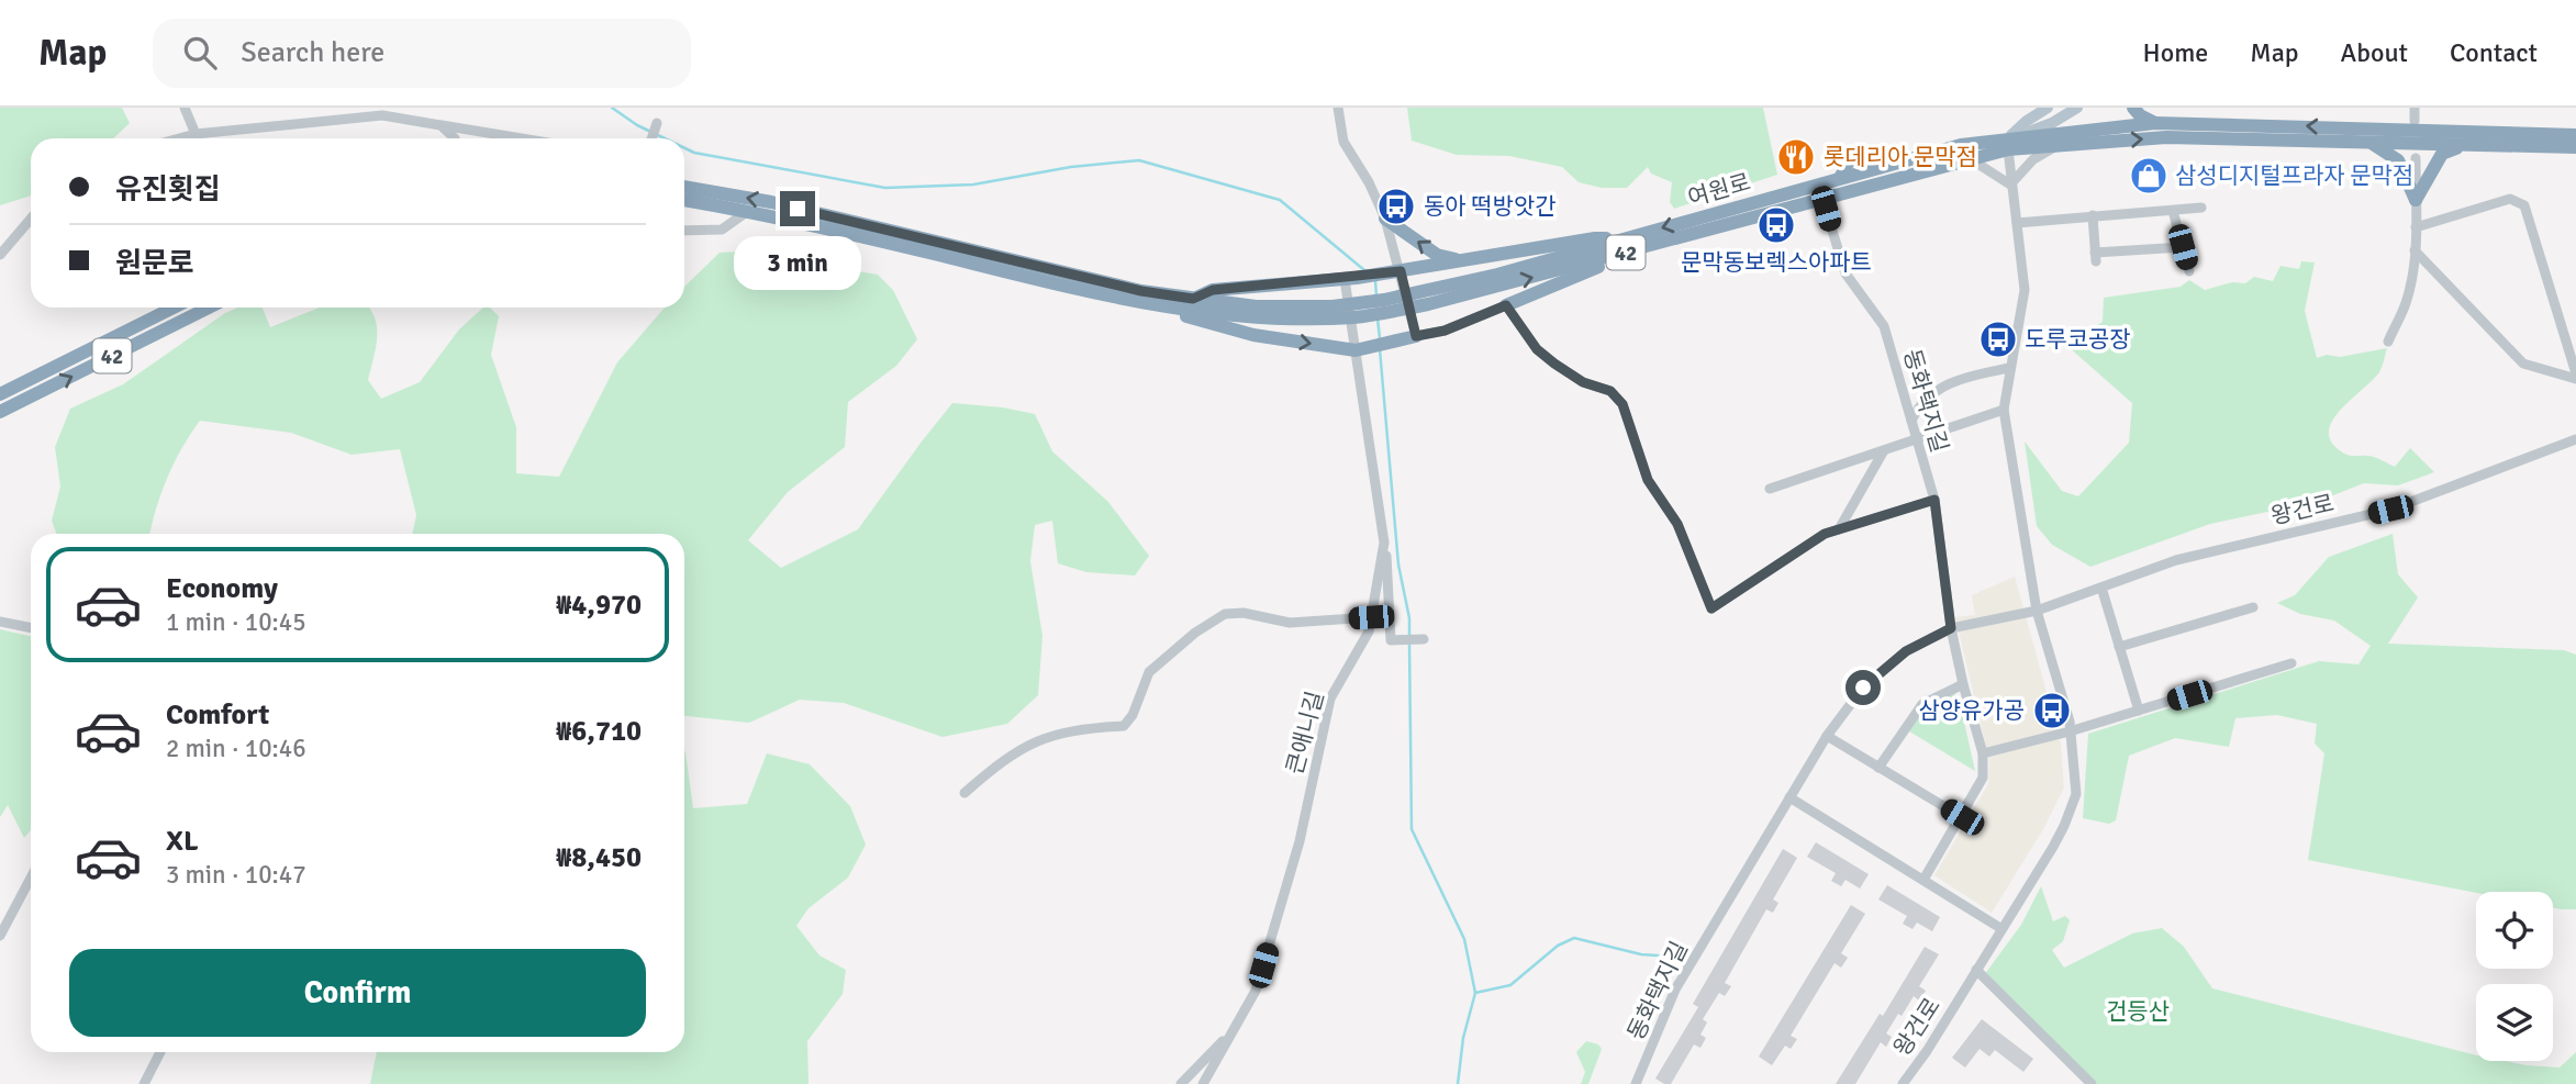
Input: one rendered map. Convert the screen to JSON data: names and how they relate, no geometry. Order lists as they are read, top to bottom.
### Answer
{
  "streets": {
    "highway": ["여원로", "42"],
    "street": ["동화택지길", "왕건로", "큰애니길"]
  },
  "crossings": [
    ["여원로", "42"],
    ["여원로", "동화택지길"],
    ["여원로", "왕건로"],
    ["동화택지길", "왕건로"]
  ],
  "parks": ["건등산"],
  "places": {
    "restaurant": ["롯데리아 문막점"],
    "shop": ["삼성디지털프라자 문막점"],
    "bus stop": [
      "동아 떡방앗간",
      "문막동보렉스아파트",
      "도루코공장",
      "삼양유가공"
    ]
  },
  "page": {
    "header": "Map",
    "search": "Search here",
    "nav": [
      "Home",
      "Map",
      "About",
      "Contact"
    ],
    "banner": ["유진횟집", "원문로"],
    "bubble": "3 min",
    "list": [
      {
        "name": "Economy",
        "note": "1 min · 10:45",
        "value": "₩4,970"
      },
      {
        "name": "Comfort",
        "note": "2 min · 10:46",
        "value": "₩6,710"
      },
      {
        "name": "XL",
        "note": "3 min · 10:47",
        "value": "₩8,450"
      }
    ],
    "buttons": "Confirm"
  }
}
